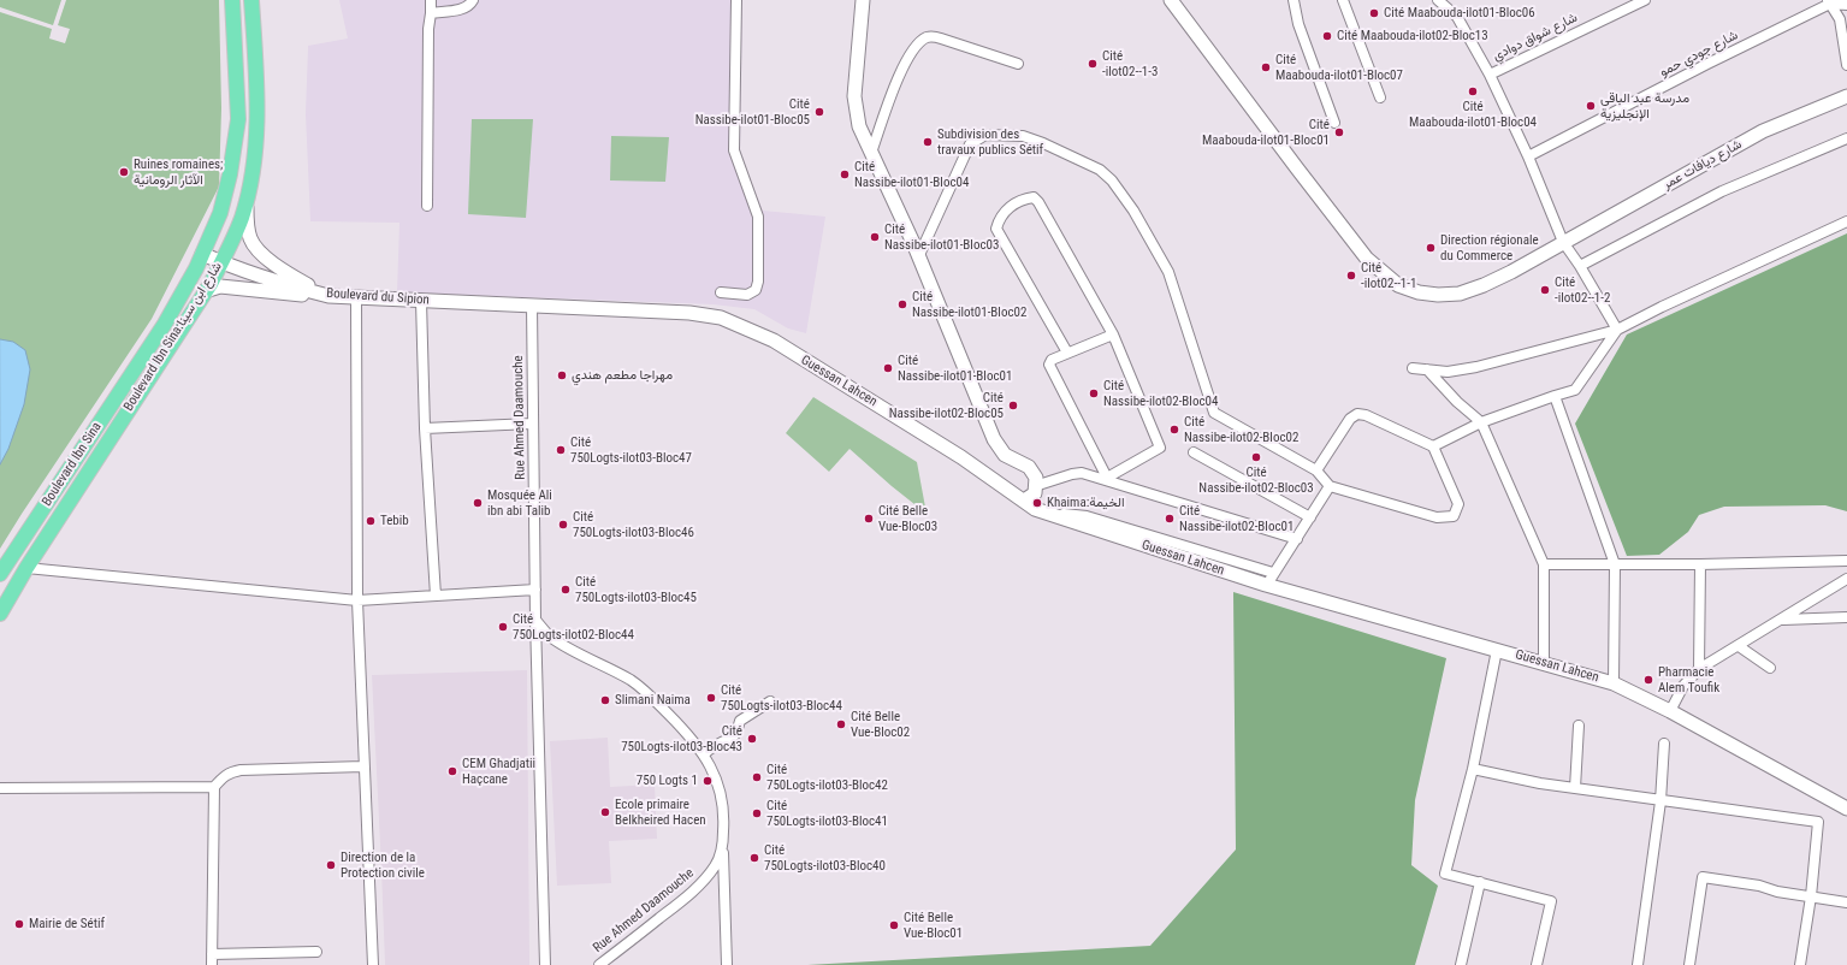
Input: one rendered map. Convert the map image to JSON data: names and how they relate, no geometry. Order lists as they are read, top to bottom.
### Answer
{
  "streets": {
    "main road": [
      "شارع ديافات عمر",
      "Boulevard du Sipion",
      "Boulevard Ibn Sina:شارع ابن سينا",
      "Guessan Lahcen",
      "Boulevard Ibn Sina"
    ],
    "street": ["شارع شواق دوادي", "شارع جودي حمو", "Rue Ahmed Daamouche"]
  },
  "crossings": [
    ["Boulevard du Sipion", "Boulevard Ibn Sina:شارع ابن سينا"],
    ["Boulevard du Sipion", "Guessan Lahcen"],
    ["Boulevard du Sipion", "Rue Ahmed Daamouche"],
    ["Boulevard du Sipion", "Boulevard Ibn Sina"],
    ["Guessan Lahcen", "Rue Ahmed Daamouche"]
  ],
  "places": [
    "Cité Maabouda-ilot01-Bloc06",
    "Cité Maabouda-ilot02-Bloc13",
    "Cité -ilot02--1-3",
    "Cité Maabouda-ilot01-Bloc07",
    "Cité Maabouda-ilot01-Bloc04",
    "مدرسة عبد الباقي الإنجليزية",
    "Cité Nassibe-ilot01-Bloc05",
    "Cité Maabouda-ilot01-Bloc01",
    "Subdivision des travaux publics Sétif",
    "Ruines romaines; الآثار الرومانية",
    "Cité Nassibe-ilot01-Bloc04",
    "Cité Nassibe-ilot01-Bloc03",
    "Direction régionale du Commerce",
    "Cité -ilot02--1-1",
    "Cité -ilot02--1-2",
    "Cité Nassibe-ilot01-Bloc02",
    "Cité Nassibe-ilot01-Bloc01",
    "مهراجا مطعم هندي",
    "Cité Nassibe-ilot02-Bloc04",
    "Cité Nassibe-ilot02-Bloc05",
    "Cité Nassibe-ilot02-Bloc02",
    "Cité 750Logts-ilot03-Bloc47",
    "Cité Nassibe-ilot02-Bloc03",
    "Mosquée Ali ibn abi Talib",
    "Khaima:الخيمة",
    "Cité Belle Vue-Bloc03",
    "Cité Nassibe-ilot02-Bloc01",
    "Tebib",
    "Cité 750Logts-ilot03-Bloc46",
    "Cité 750Logts-ilot03-Bloc45",
    "Cité 750Logts-ilot02-Bloc44",
    "Pharmacie Alem Toufik",
    "Cité 750Logts-ilot03-Bloc44",
    "Slimani Naima",
    "Cité Belle Vue-Bloc02",
    "Cité 750Logts-ilot03-Bloc43",
    "CEM Ghadjatii Haçcane",
    "Cité 750Logts-ilot03-Bloc42",
    "750 Logts 1",
    "Ecole primaire Belkheired Hacen",
    "Cité 750Logts-ilot03-Bloc41",
    "Cité 750Logts-ilot03-Bloc40",
    "Direction de la Protection civile",
    "Mairie de Sétif",
    "Cité Belle Vue-Bloc01"
  ]
}
